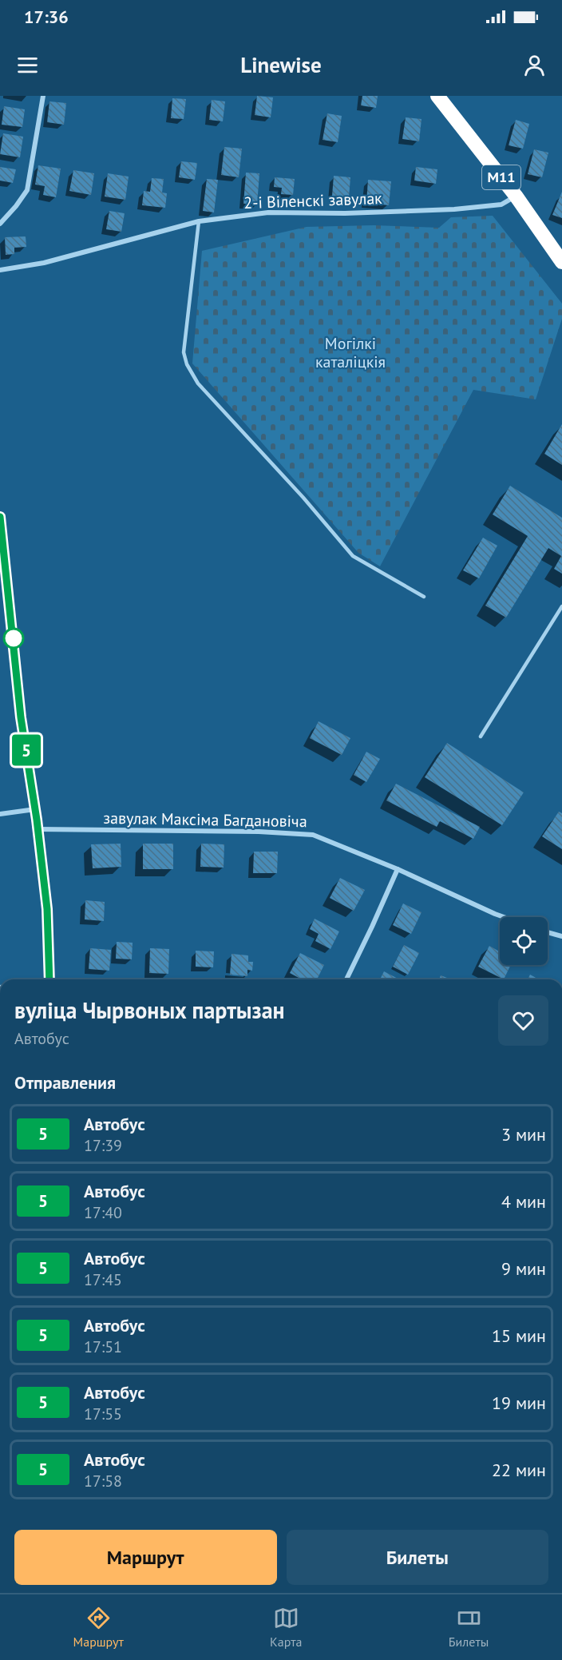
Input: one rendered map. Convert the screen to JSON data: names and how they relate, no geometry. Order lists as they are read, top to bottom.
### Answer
{
  "streets": {
    "highway": ["М11"],
    "street": ["2-і Віленскі завулак", "завулак Максіма Багдановіча"]
  },
  "crossings": [
    ["М11", "2-і Віленскі завулак"]
  ],
  "parks": ["Могілкі каталіцкія"],
  "lines": ["bus line 5"],
  "page": {
    "status": "17:36",
    "header": "Linewise",
    "on_map": "5",
    "heading": [
      ["вуліца Чырвоных партызан", "Автобус"],
      "Отправления"
    ],
    "list": [
      {
        "mark": "5",
        "name": "Автобус",
        "note": "17:39",
        "value": "3 мин"
      },
      {
        "mark": "5",
        "name": "Автобус",
        "note": "17:40",
        "value": "4 мин"
      },
      {
        "mark": "5",
        "name": "Автобус",
        "note": "17:45",
        "value": "9 мин"
      },
      {
        "mark": "5",
        "name": "Автобус",
        "note": "17:51",
        "value": "15 мин"
      },
      {
        "mark": "5",
        "name": "Автобус",
        "note": "17:55",
        "value": "19 мин"
      },
      {
        "mark": "5",
        "name": "Автобус",
        "note": "17:58",
        "value": "22 мин"
      }
    ],
    "buttons": ["Маршрут", "Билеты"],
    "tabs": ["Маршрут", "Карта", "Билеты"]
  }
}
